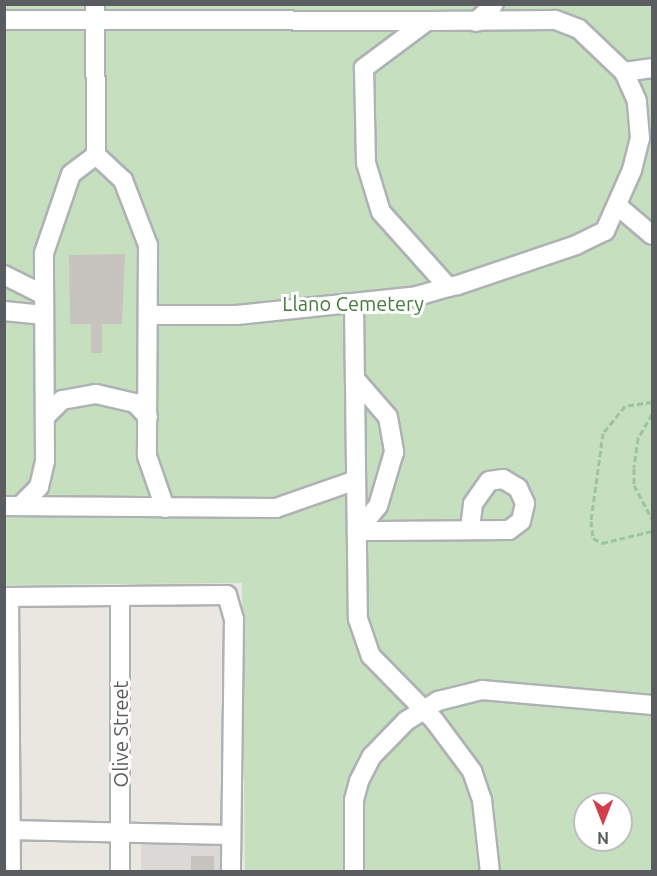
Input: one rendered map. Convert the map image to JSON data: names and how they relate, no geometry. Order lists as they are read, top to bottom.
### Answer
{
  "streets": {
    "street": ["Olive Street"]
  },
  "parks": ["Llano Cemetery"],
  "north": "bottom"
}
